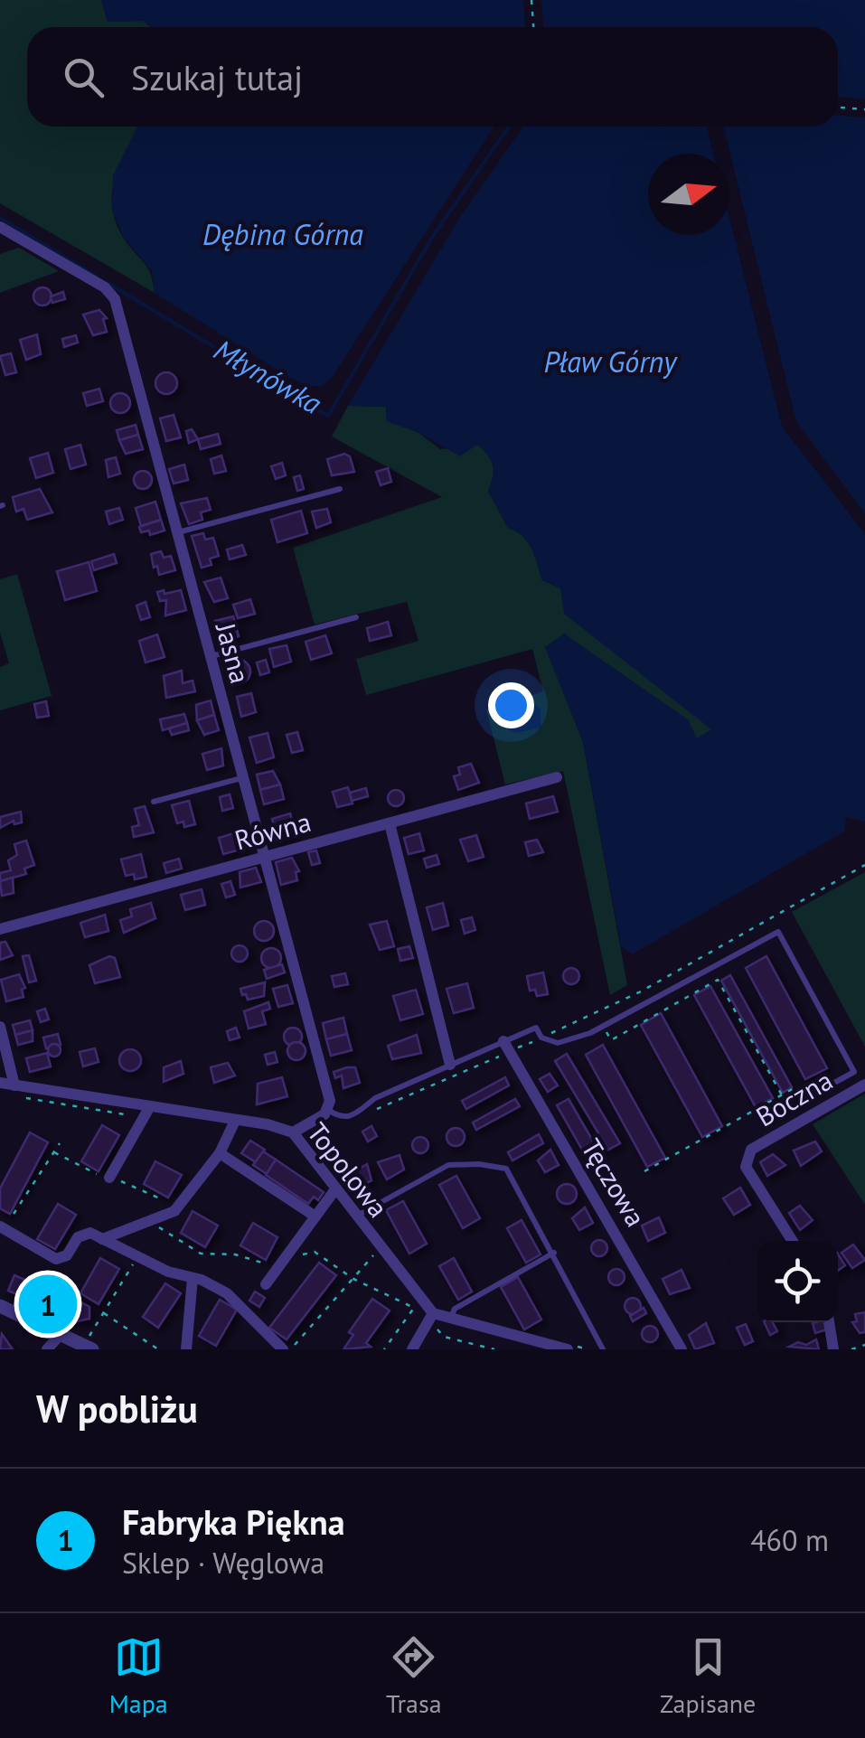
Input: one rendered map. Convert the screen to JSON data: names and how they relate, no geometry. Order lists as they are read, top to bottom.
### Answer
{
  "streets": {
    "street": [
      "Jasna",
      "Równa",
      "Boczna",
      "Topolowa",
      "Tęczowa"
    ]
  },
  "crossings": [
    ["Jasna", "Równa"]
  ],
  "water": ["Dębina Górna", "Pław Górny", "Młynówka"],
  "north": "right",
  "page": {
    "search": "Szukaj tutaj",
    "pins": "1",
    "heading": "W pobliżu",
    "list": [
      {
        "mark": "1",
        "name": "Fabryka Piękna",
        "note": "Sklep · Węglowa",
        "value": "460 m"
      }
    ],
    "nav": ["Mapa", "Trasa", "Zapisane"]
  }
}
